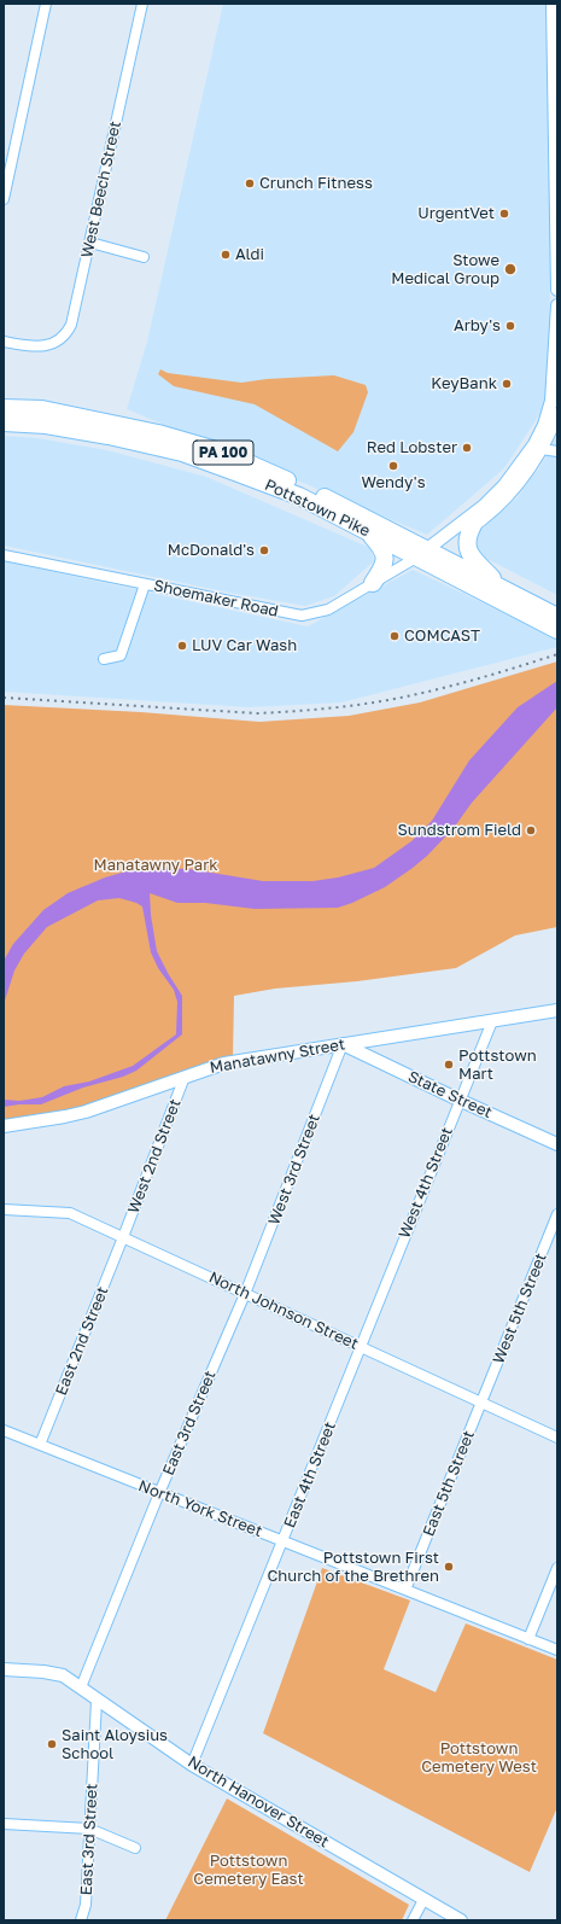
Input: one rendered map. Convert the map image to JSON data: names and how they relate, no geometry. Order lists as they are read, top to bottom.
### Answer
{
  "streets": {
    "highway": ["PA 100", "Pottstown Pike"],
    "street": [
      "West Beech Street",
      "Shoemaker Road",
      "Manatawny Street",
      "State Street",
      "West 2nd Street",
      "West 3rd Street",
      "West 4th Street",
      "West 5th Street",
      "North Johnson Street",
      "East 2nd Street",
      "East 3rd Street",
      "East 4th Street",
      "East 5th Street",
      "North York Street",
      "North Hanover Street"
    ]
  },
  "crossings": [
    ["Pottstown Pike", "Shoemaker Road"],
    ["Manatawny Street", "State Street"],
    ["Manatawny Street", "West 2nd Street"],
    ["Manatawny Street", "West 3rd Street"],
    ["Manatawny Street", "West 4th Street"],
    ["State Street", "West 3rd Street"],
    ["State Street", "West 4th Street"],
    ["West 2nd Street", "North Johnson Street"],
    ["West 2nd Street", "East 2nd Street"],
    ["West 3rd Street", "North Johnson Street"],
    ["West 3rd Street", "East 3rd Street"],
    ["West 4th Street", "North Johnson Street"],
    ["West 4th Street", "East 4th Street"],
    ["West 5th Street", "North Johnson Street"],
    ["West 5th Street", "East 5th Street"],
    ["North Johnson Street", "East 2nd Street"],
    ["North Johnson Street", "East 3rd Street"],
    ["North Johnson Street", "East 4th Street"],
    ["North Johnson Street", "East 5th Street"],
    ["East 2nd Street", "North York Street"],
    ["East 3rd Street", "North York Street"],
    ["East 3rd Street", "North Hanover Street"],
    ["East 4th Street", "North York Street"],
    ["East 4th Street", "North Hanover Street"],
    ["East 5th Street", "North York Street"]
  ],
  "parks": ["Manatawny Park", "Pottstown Cemetery West", "Pottstown Cemetery East"],
  "places": [
    "Crunch Fitness",
    "UrgentVet",
    "Aldi",
    "Stowe Medical Group",
    "Arby's",
    "KeyBank",
    "Red Lobster",
    "Wendy's",
    "McDonald's",
    "COMCAST",
    "LUV Car Wash",
    "Sundstrom Field",
    "Pottstown Mart",
    "Pottstown First Church of the Brethren",
    "Saint Aloysius School"
  ]
}
